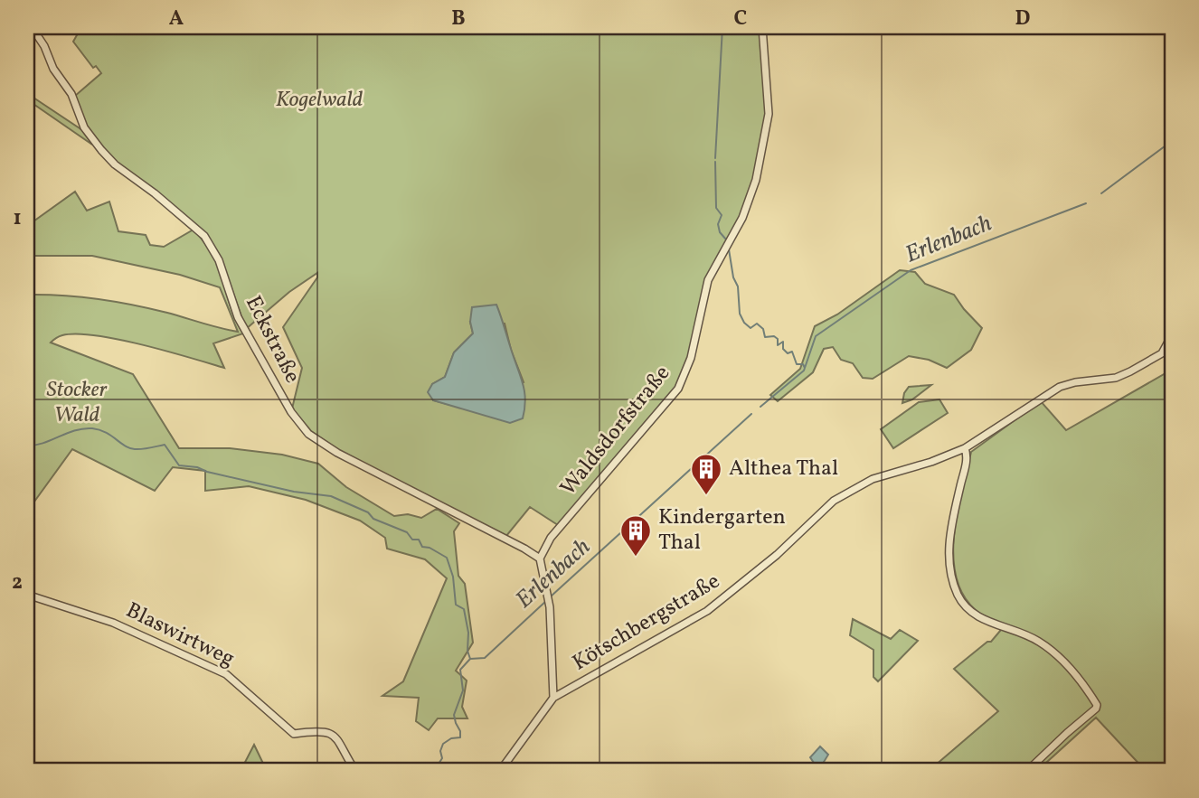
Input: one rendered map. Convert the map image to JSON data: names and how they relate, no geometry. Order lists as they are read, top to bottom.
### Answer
{
  "streets": {
    "street": [
      "Eckstraße",
      "Waldsdorfstraße",
      "Kötschbergstraße",
      "Blaswirtweg"
    ]
  },
  "crossings": [
    ["Eckstraße", "Waldsdorfstraße"]
  ],
  "water": ["Erlenbach"],
  "parks": ["Kogelwald", "Stocker Wald"],
  "places": {
    "building": ["Althea Thal", "Kindergarten Thal"]
  },
  "grid": {
    "columns": [
      "A",
      "B",
      "C",
      "D"
    ],
    "rows": ["1", "2"]
  }
}
